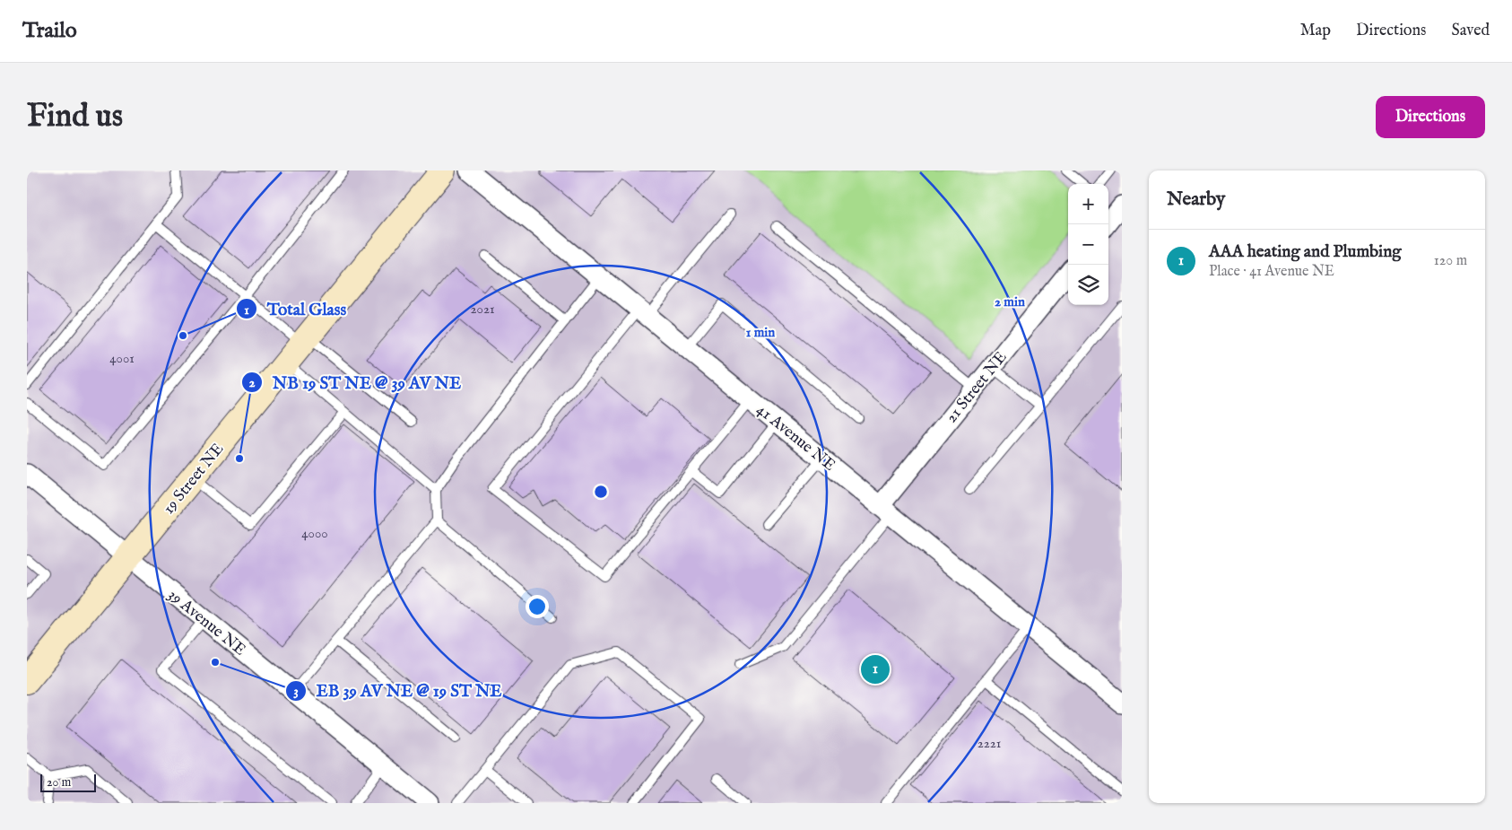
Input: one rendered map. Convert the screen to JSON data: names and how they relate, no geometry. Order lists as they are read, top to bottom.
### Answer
{
  "streets": {
    "street": [
      "21 Street NE",
      "41 Avenue NE",
      "19 Street NE",
      "39 Avenue NE"
    ]
  },
  "crossings": [
    ["21 Street NE", "41 Avenue NE"],
    ["19 Street NE", "39 Avenue NE"]
  ],
  "places": ["Total Glass", "NB 19 ST NE @ 39 AV NE", "EB 39 AV NE @ 19 ST NE"],
  "house_numbers": [
    "2021",
    "4001",
    "4000",
    "2221"
  ],
  "scale_bar": "20 m",
  "page": {
    "header": "Trailo",
    "nav": ["Map", "Directions", "Saved"],
    "buttons": "Directions",
    "title": "Find us",
    "heading": "Nearby",
    "map_buttons": ["+", "−"],
    "list": [
      {
        "mark": "1",
        "name": "AAA heating and Plumbing",
        "note": "Place · 41 Avenue NE",
        "value": "120 m"
      }
    ],
    "pins": "1",
    "scale": "20 m"
  },
  "rings": ["2 min", "1 min"]
}
